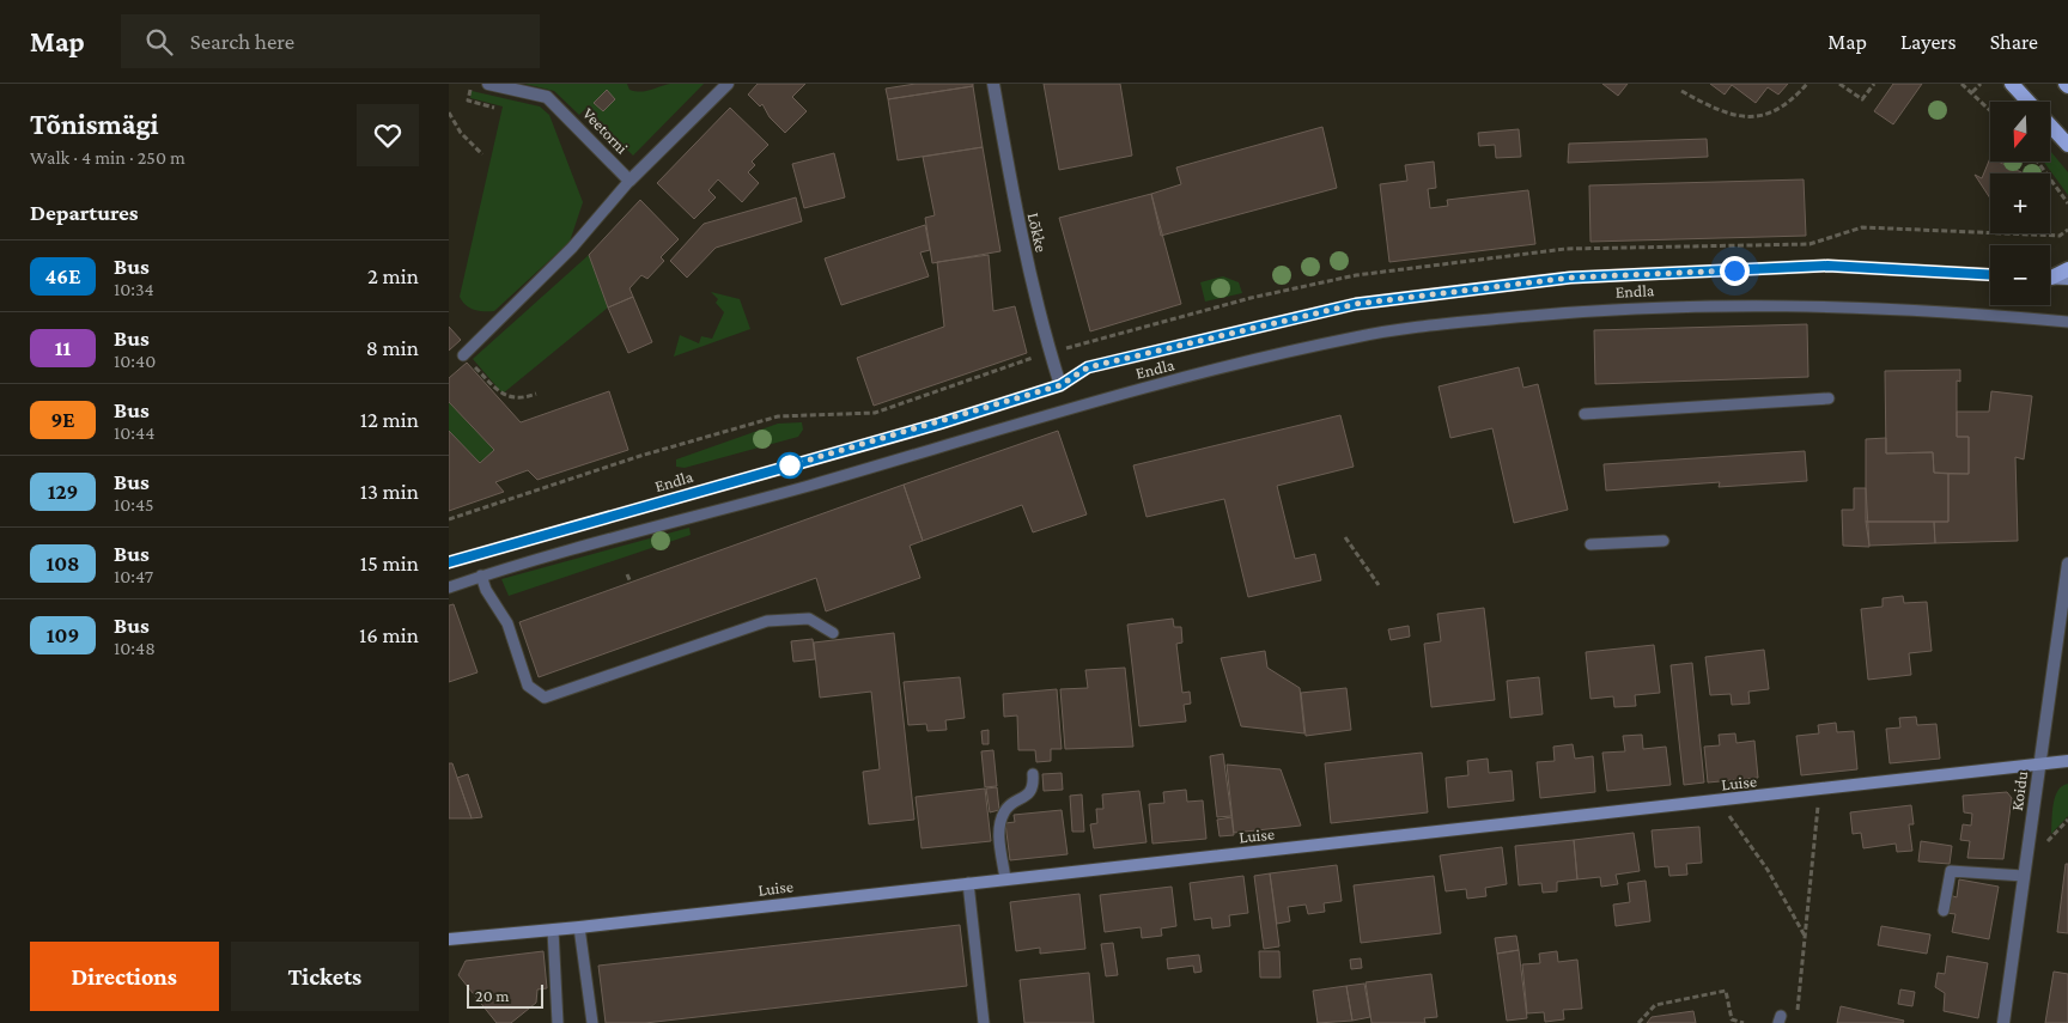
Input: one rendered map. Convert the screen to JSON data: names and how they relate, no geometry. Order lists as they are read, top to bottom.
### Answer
{
  "streets": {
    "main road": ["Endla", "Luise"],
    "street": ["Veetorni", "Lõkke", "Koidu"]
  },
  "crossings": [
    ["Lõkke", "Endla"],
    ["Luise", "Koidu"]
  ],
  "lines": ["bus line 46E"],
  "scale_bar": "20 m",
  "north": "bottom",
  "page": {
    "header": "Map",
    "search": "Search here",
    "nav": ["Map", "Layers", "Share"],
    "heading": [
      ["Tõnismägi", "Walk · 4 min · 250 m"],
      "Departures"
    ],
    "map_buttons": ["+", "−"],
    "list": [
      {
        "mark": "46E",
        "name": "Bus",
        "note": "10:34",
        "value": "2 min"
      },
      {
        "mark": "11",
        "name": "Bus",
        "note": "10:40",
        "value": "8 min"
      },
      {
        "mark": "9E",
        "name": "Bus",
        "note": "10:44",
        "value": "12 min"
      },
      {
        "mark": "129",
        "name": "Bus",
        "note": "10:45",
        "value": "13 min"
      },
      {
        "mark": "108",
        "name": "Bus",
        "note": "10:47",
        "value": "15 min"
      },
      {
        "mark": "109",
        "name": "Bus",
        "note": "10:48",
        "value": "16 min"
      }
    ],
    "buttons": ["Directions", "Tickets"],
    "scale": "20 m"
  }
}
